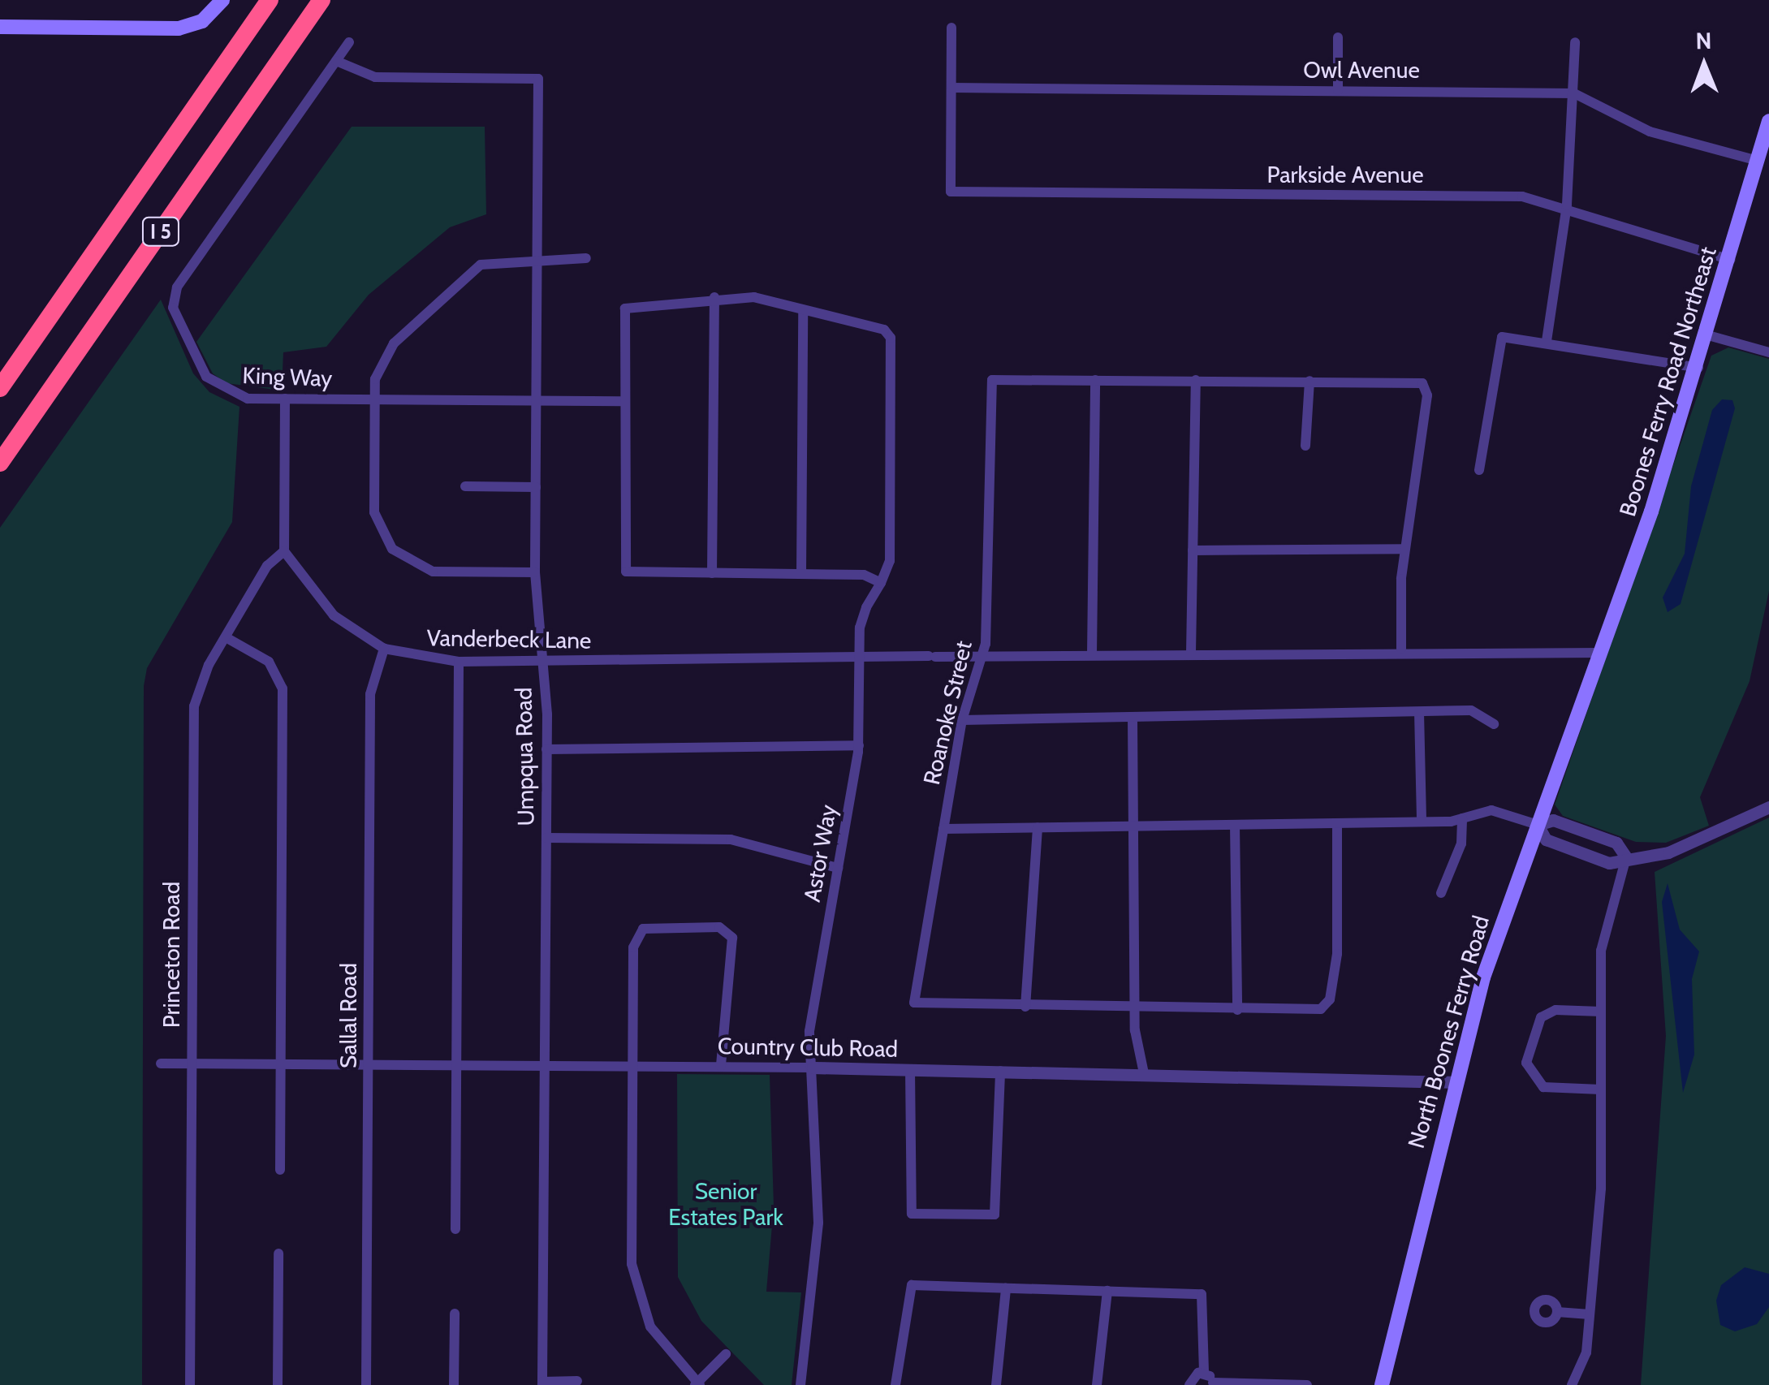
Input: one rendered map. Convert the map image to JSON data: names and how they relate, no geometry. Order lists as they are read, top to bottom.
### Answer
{
  "streets": {
    "highway": ["I 5"],
    "main road": ["Boones Ferry Road Northeast", "North Boones Ferry Road"],
    "street": [
      "Owl Avenue",
      "Parkside Avenue",
      "King Way",
      "Vanderbeck Lane",
      "Roanoke Street",
      "Umpqua Road",
      "Astor Way",
      "Princeton Road",
      "Sallal Road",
      "Country Club Road"
    ]
  },
  "crossings": [
    ["Owl Avenue", "Parkside Avenue"],
    ["Owl Avenue", "Boones Ferry Road Northeast"],
    ["Parkside Avenue", "Boones Ferry Road Northeast"],
    ["King Way", "Umpqua Road"],
    ["Boones Ferry Road Northeast", "Vanderbeck Lane"],
    ["Boones Ferry Road Northeast", "North Boones Ferry Road"],
    ["Vanderbeck Lane", "Roanoke Street"],
    ["Vanderbeck Lane", "Umpqua Road"],
    ["Vanderbeck Lane", "Astor Way"],
    ["Vanderbeck Lane", "Princeton Road"],
    ["Vanderbeck Lane", "Sallal Road"],
    ["Vanderbeck Lane", "North Boones Ferry Road"],
    ["Umpqua Road", "Country Club Road"],
    ["Astor Way", "Country Club Road"],
    ["Princeton Road", "Country Club Road"],
    ["Sallal Road", "Country Club Road"],
    ["North Boones Ferry Road", "Country Club Road"]
  ],
  "parks": ["Senior Estates Park"],
  "north": "top"
}
